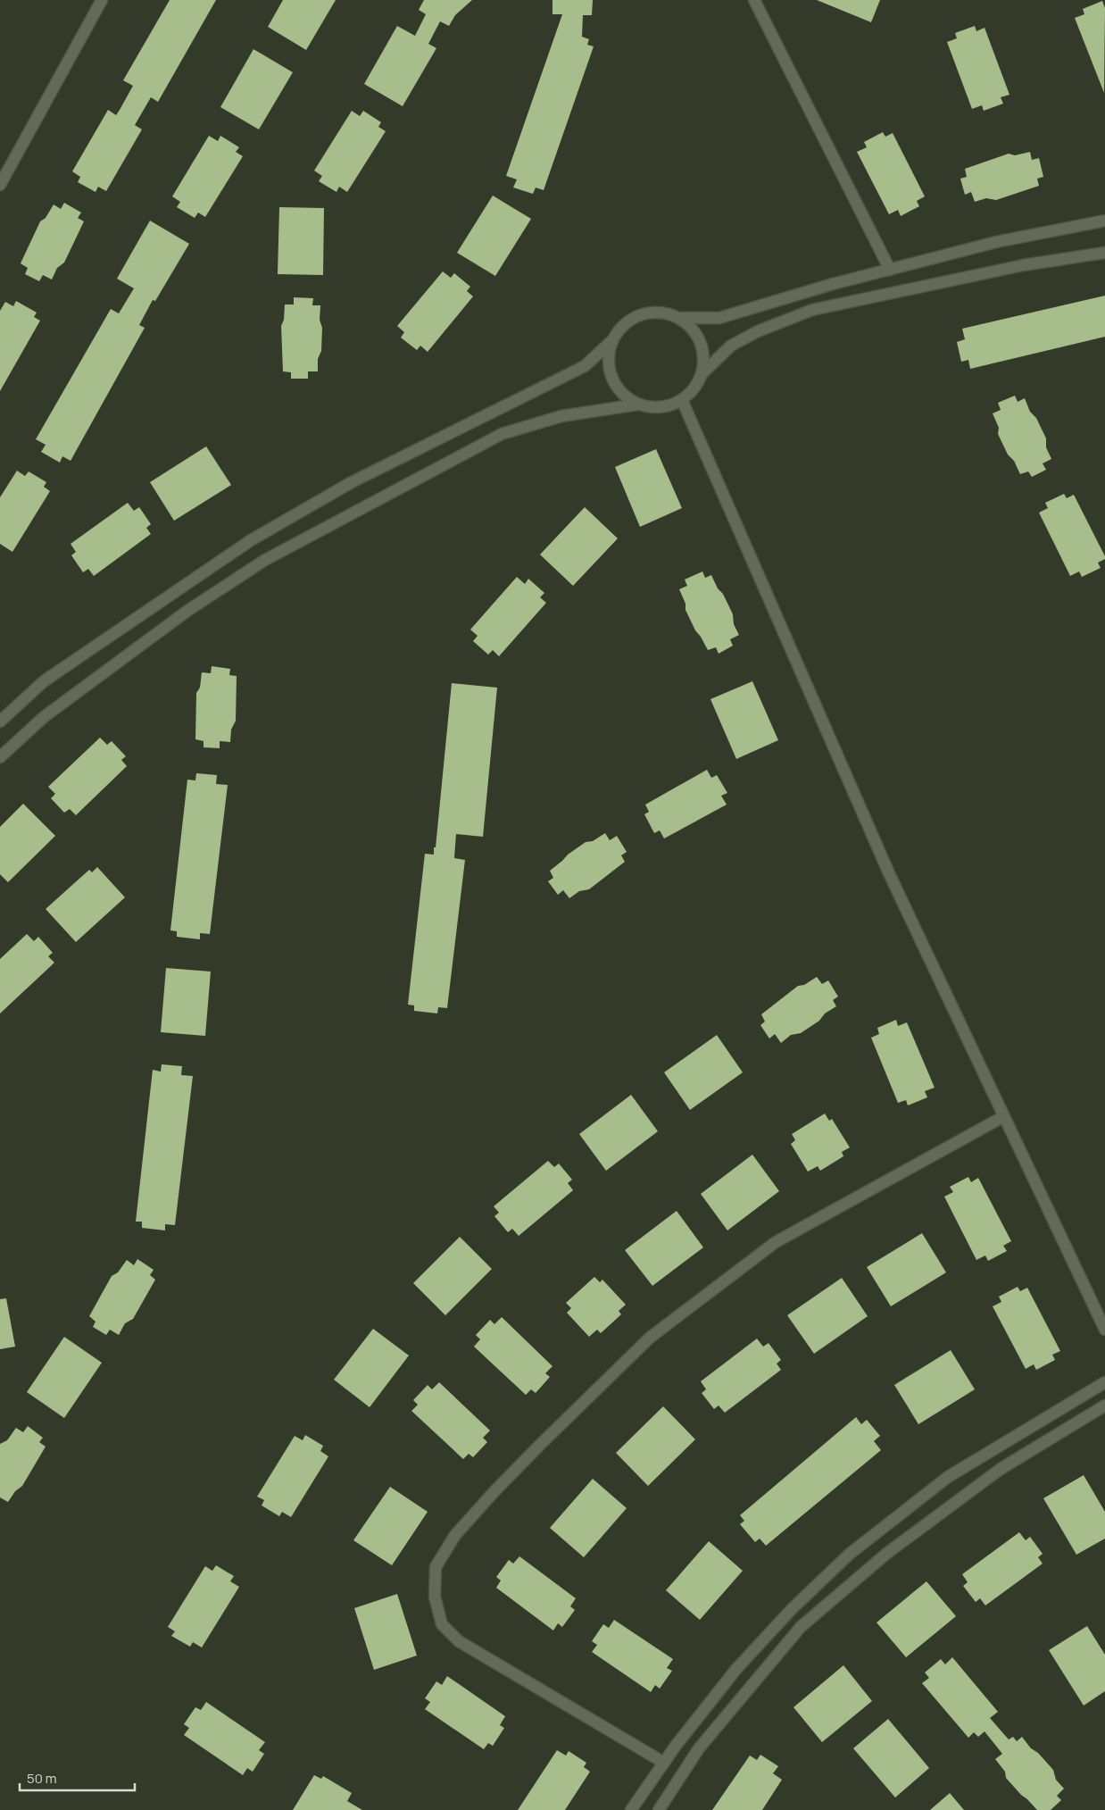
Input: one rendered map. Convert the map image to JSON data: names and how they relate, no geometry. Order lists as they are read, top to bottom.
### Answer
{
  "scale_bar": "50 m"
}
